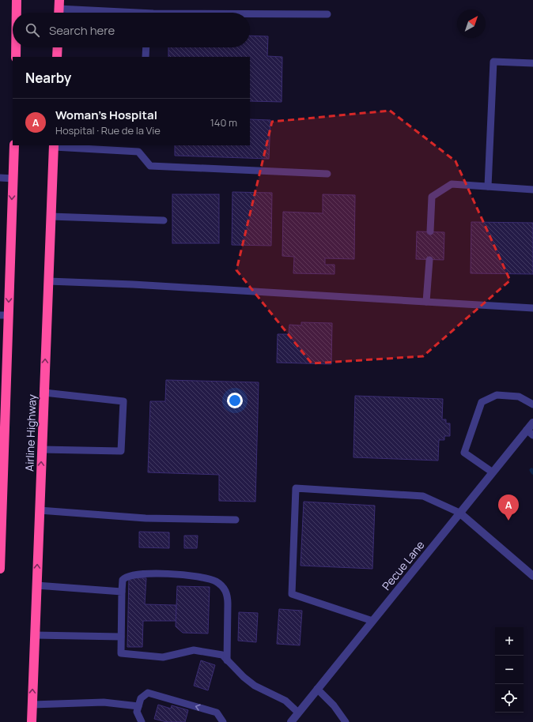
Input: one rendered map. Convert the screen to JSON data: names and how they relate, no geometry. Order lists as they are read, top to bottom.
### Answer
{
  "streets": {
    "highway": ["Airline Highway"],
    "street": ["Pecue Lane"]
  },
  "north": "top right",
  "page": {
    "search": "Search here",
    "heading": "Nearby",
    "list": [
      {
        "mark": "A",
        "name": "Woman's Hospital",
        "note": "Hospital · Rue de la Vie",
        "value": "140 m"
      }
    ],
    "pins": "A",
    "map_buttons": ["+", "−"]
  }
}
